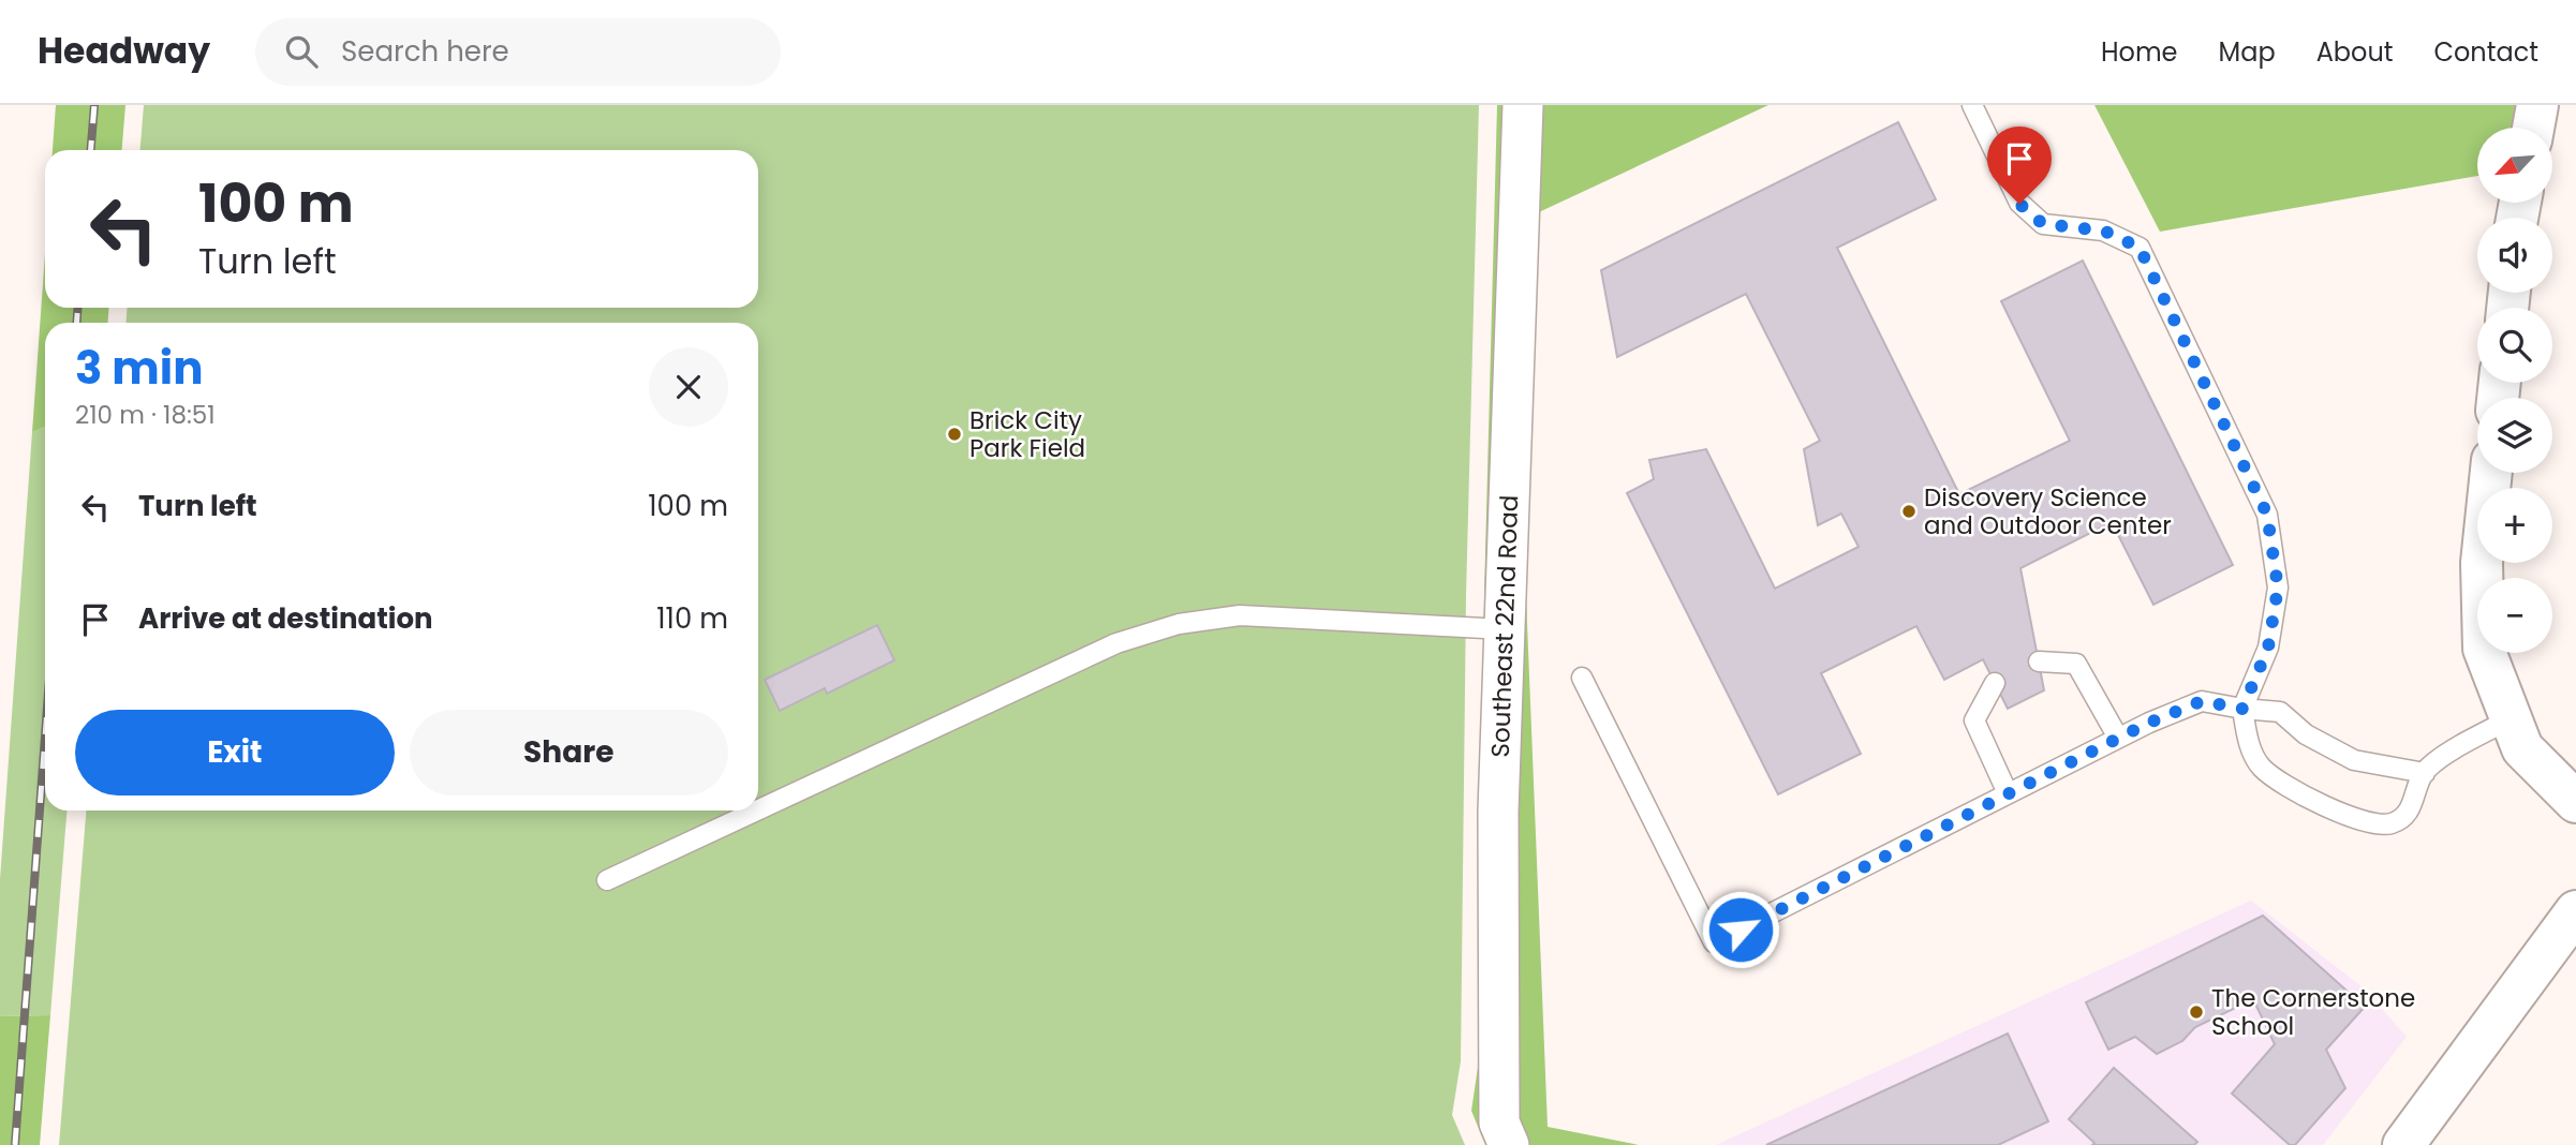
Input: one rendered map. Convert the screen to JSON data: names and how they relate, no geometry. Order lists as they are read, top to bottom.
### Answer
{
  "streets": {
    "street": ["Southeast 22nd Road"]
  },
  "places": ["Brick City Park Field", "Discovery Science and Outdoor Center", "The Cornerstone School"],
  "north": "bottom left",
  "page": {
    "header": "Headway",
    "search": "Search here",
    "nav": [
      "Home",
      "Map",
      "About",
      "Contact"
    ],
    "map_buttons": ["+", "−"],
    "turn": ["100 m", "Turn left"],
    "heading": ["3 min", "210 m · 18:51"],
    "list": [
      {
        "name": "Turn left",
        "value": "100 m"
      },
      {
        "name": "Arrive at destination",
        "value": "110 m"
      }
    ],
    "buttons": ["Exit", "Share"]
  }
}
